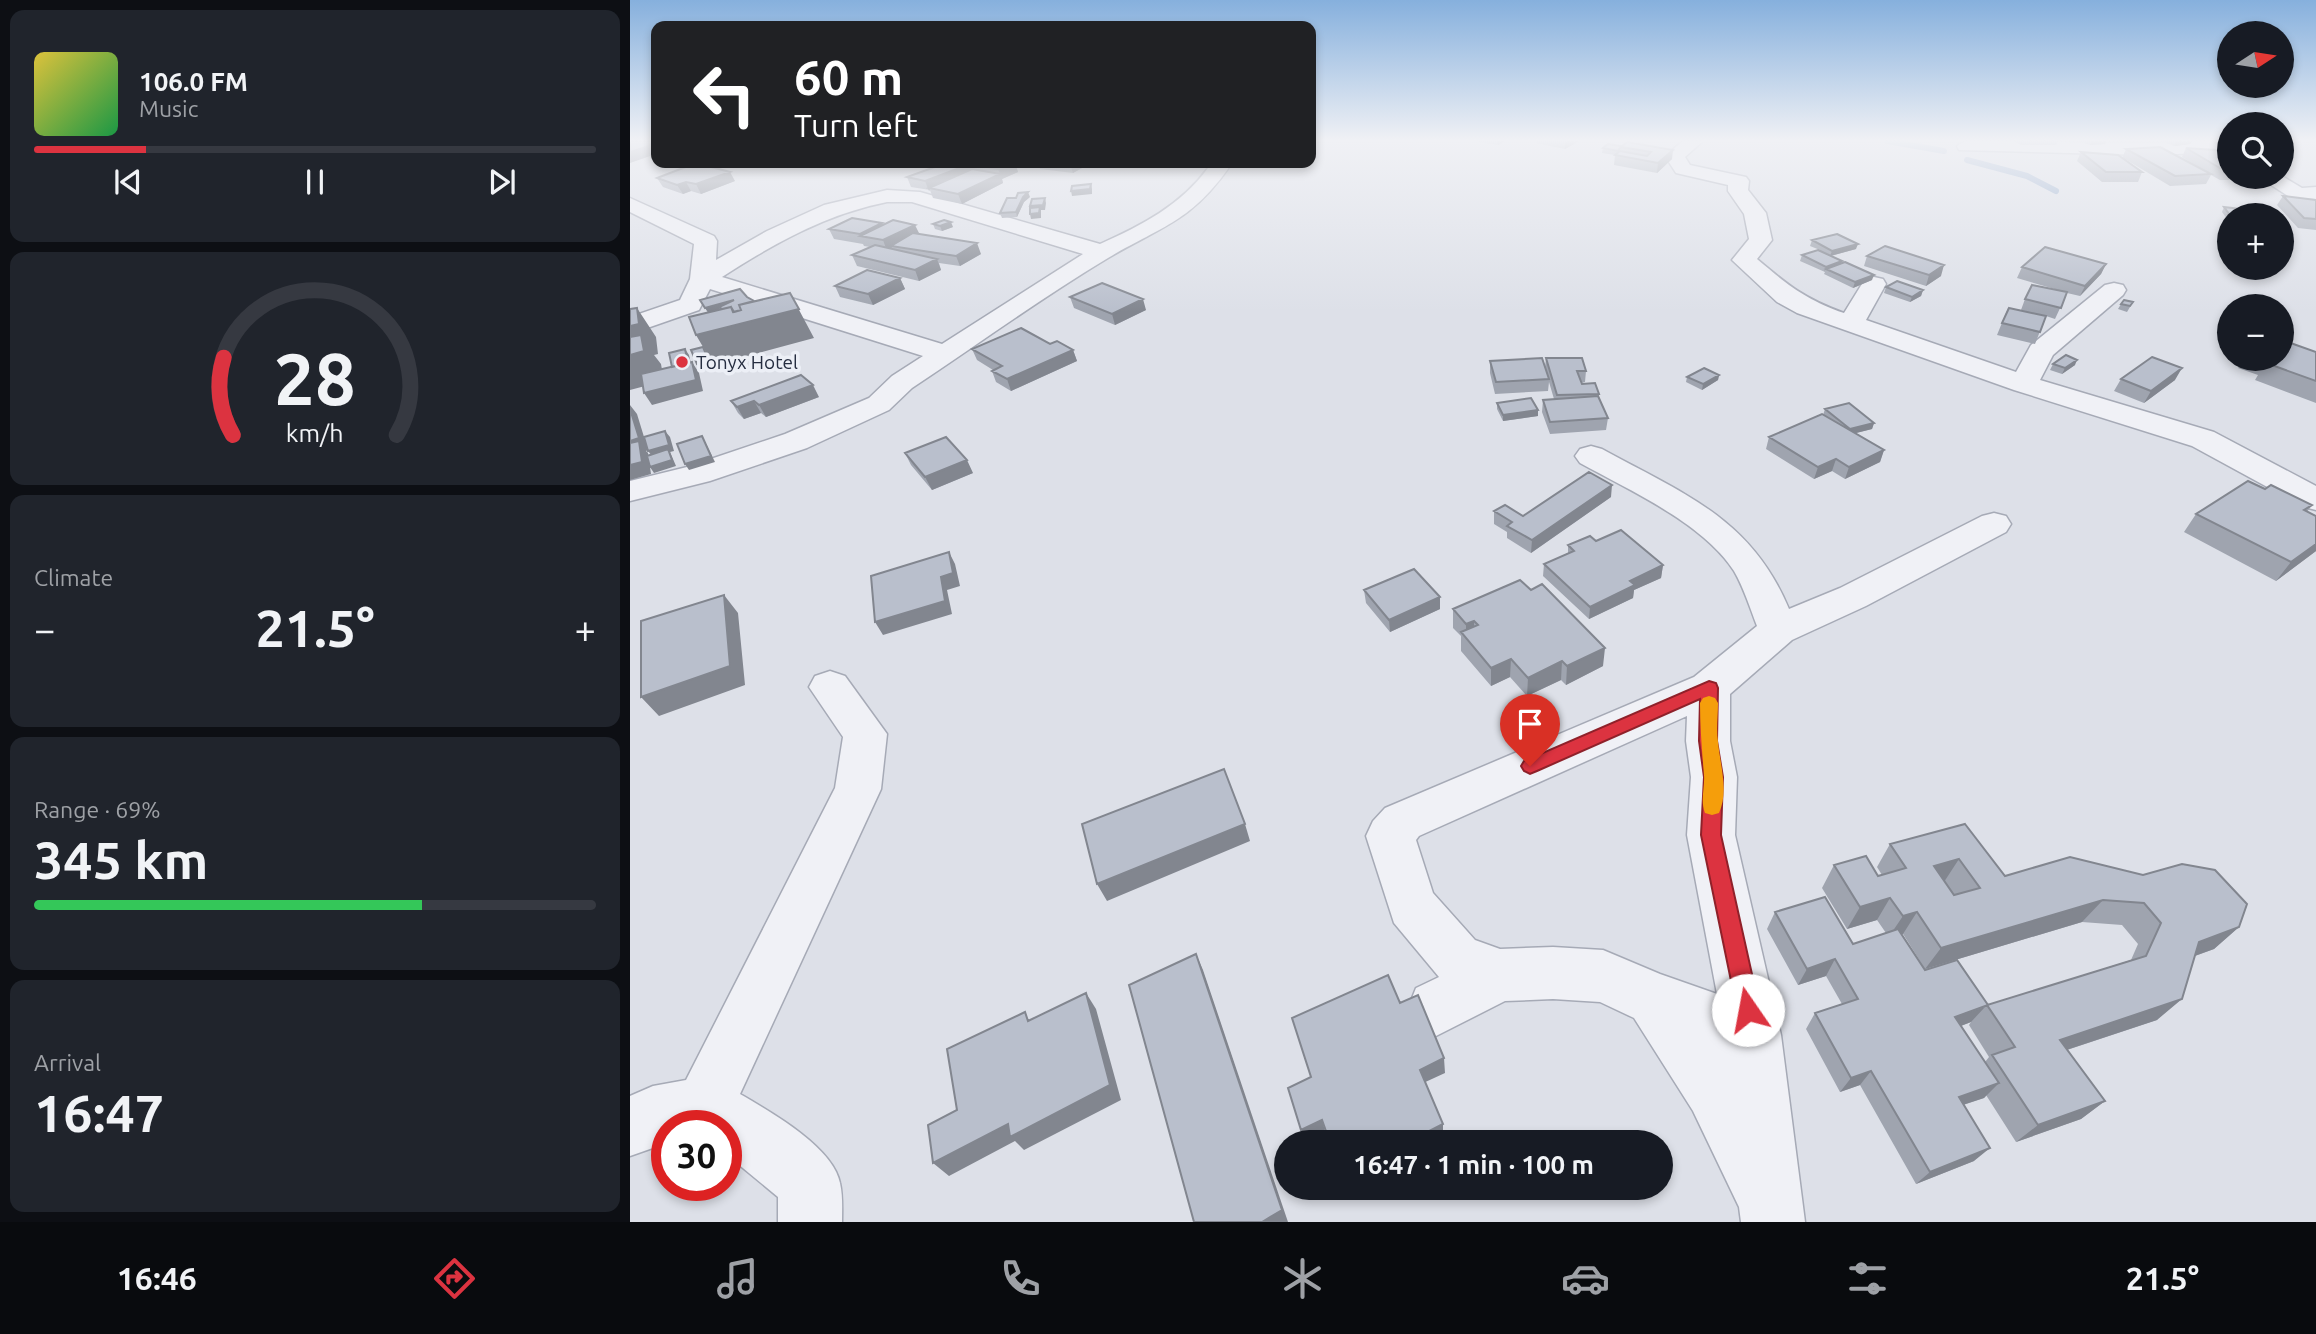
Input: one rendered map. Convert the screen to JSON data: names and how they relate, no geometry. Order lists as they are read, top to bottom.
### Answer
{
  "places": ["Tonyx Hotel"],
  "north": "right",
  "page": {
    "map_buttons": ["+", "−"],
    "turn": ["60 m", "Turn left"],
    "song": ["106.0 FM", "Music"],
    "tile": [
      "Climate",
      ["Range · 69%", "345 km"],
      ["Arrival", "16:47"]
    ],
    "heat": ["−", "21.5°", "+"],
    "limit": "30",
    "trip": "16:47 · 1 min · 100 m",
    "tabs": ["16:46", "21.5°"],
    "gauge": ["28", "km/h"]
  }
}
